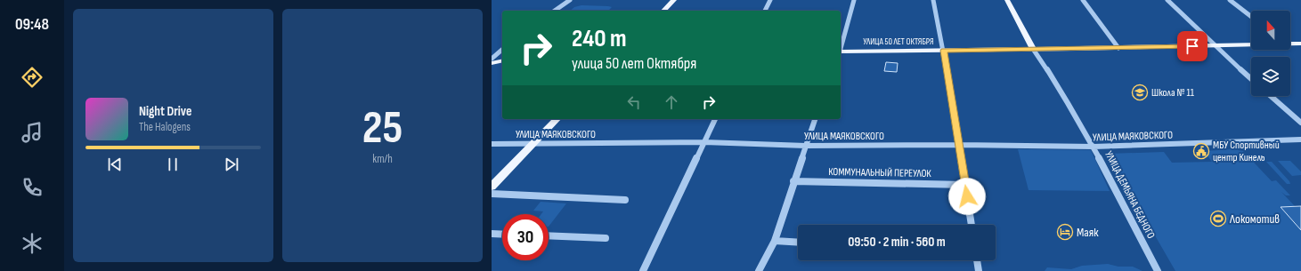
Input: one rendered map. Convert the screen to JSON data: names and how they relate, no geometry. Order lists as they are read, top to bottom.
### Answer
{
  "streets": {
    "main road": ["УЛИЦА 50 ЛЕТ ОКТЯБРЯ", "УЛИЦА ДЕМЬЯНА БЕДНОГО"],
    "street": ["УЛИЦА МАЯКОВСКОГО", "КОММУНАЛЬНЫЙ ПЕРЕУЛОК"]
  },
  "crossings": [
    ["УЛИЦА 50 ЛЕТ ОКТЯБРЯ", "УЛИЦА ДЕМЬЯНА БЕДНОГО"],
    ["УЛИЦА МАЯКОВСКОГО", "УЛИЦА ДЕМЬЯНА БЕДНОГО"]
  ],
  "places": {
    "school or university": ["Школа № 11"],
    "public building": ["МБУ Спортивный центр Кинель"],
    "sports": ["Локомотив"],
    "hotel": ["Маяк"]
  },
  "north": "top",
  "page": {
    "tabs": "09:48",
    "tile": ["25", "km/h"],
    "turn": ["240 m", "улица 50 лет Октября"],
    "song": ["Night Drive", "The Halogens"],
    "limit": "30",
    "trip": "09:50 · 2 min · 560 m"
  }
}
